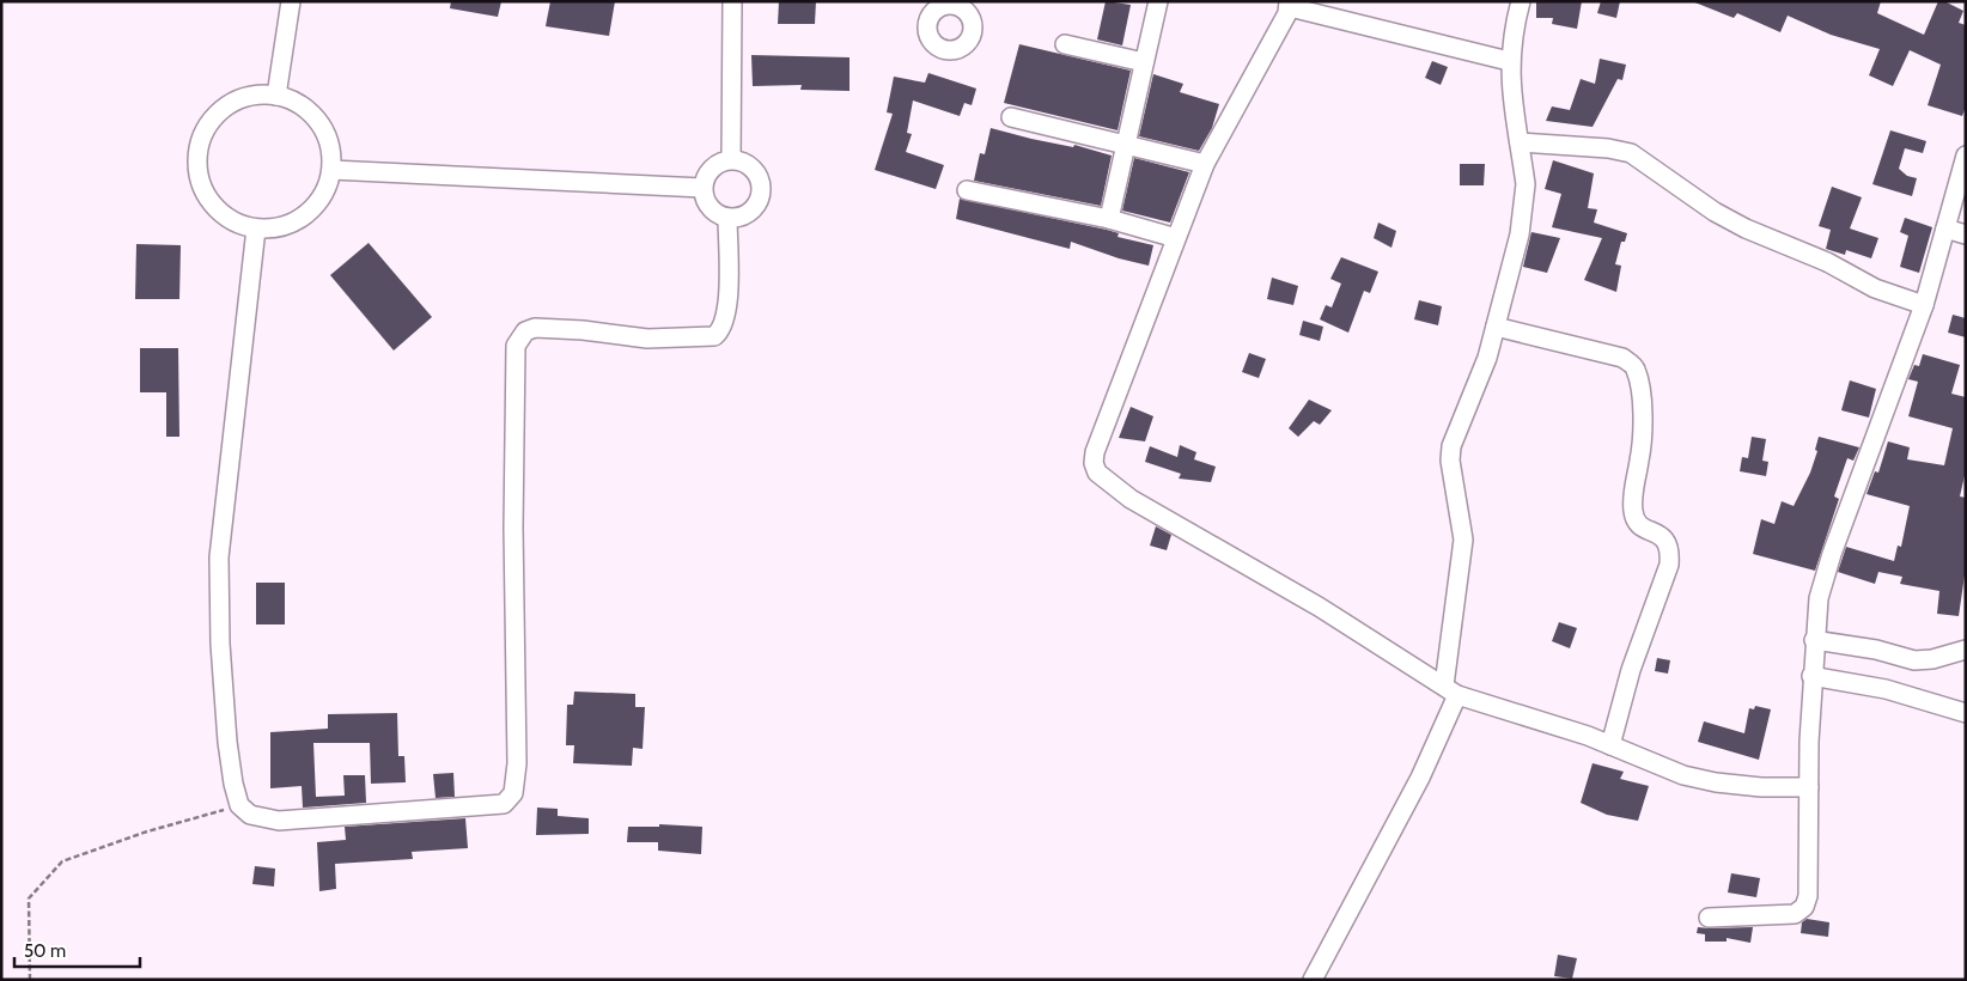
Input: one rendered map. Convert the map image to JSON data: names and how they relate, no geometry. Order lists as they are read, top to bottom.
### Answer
{
  "scale_bar": "50 m"
}
